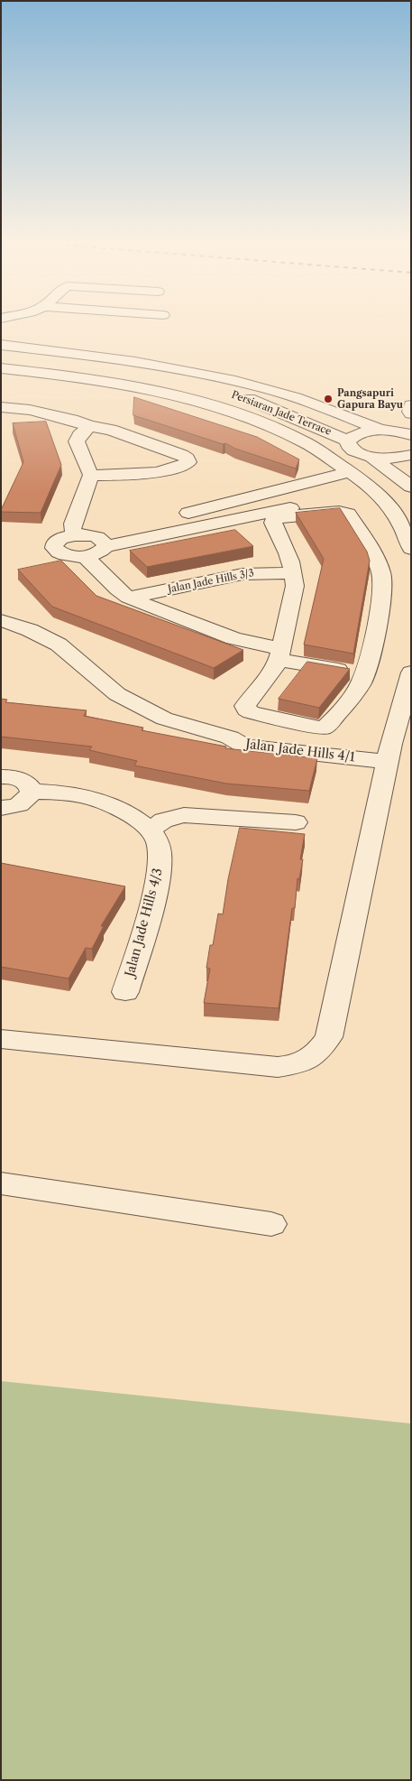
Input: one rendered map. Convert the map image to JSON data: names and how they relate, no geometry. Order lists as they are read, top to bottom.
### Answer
{
  "streets": {
    "street": [
      "Persiaran Jade Terrace",
      "Jalan Jade Hills 3/3",
      "Jalan Jade Hills 4/1",
      "Jalan Jade Hills 4/3"
    ]
  },
  "places": ["Pangsapuri Gapura Bayu"]
}
